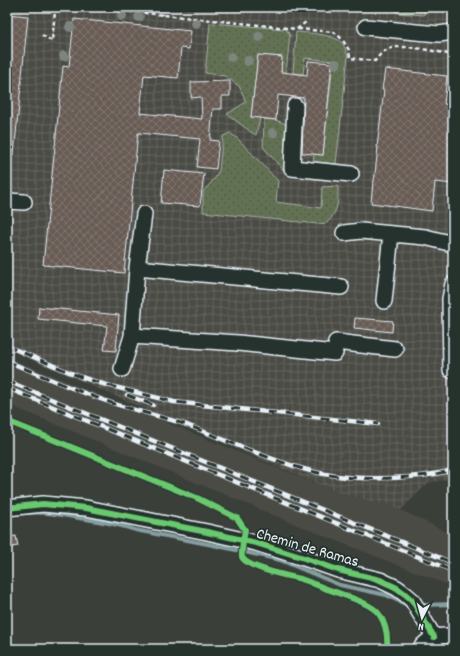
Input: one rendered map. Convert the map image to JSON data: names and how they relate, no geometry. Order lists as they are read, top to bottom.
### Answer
{
  "streets": {
    "street": ["Chemin de Ramas"]
  },
  "north": "bottom"
}
